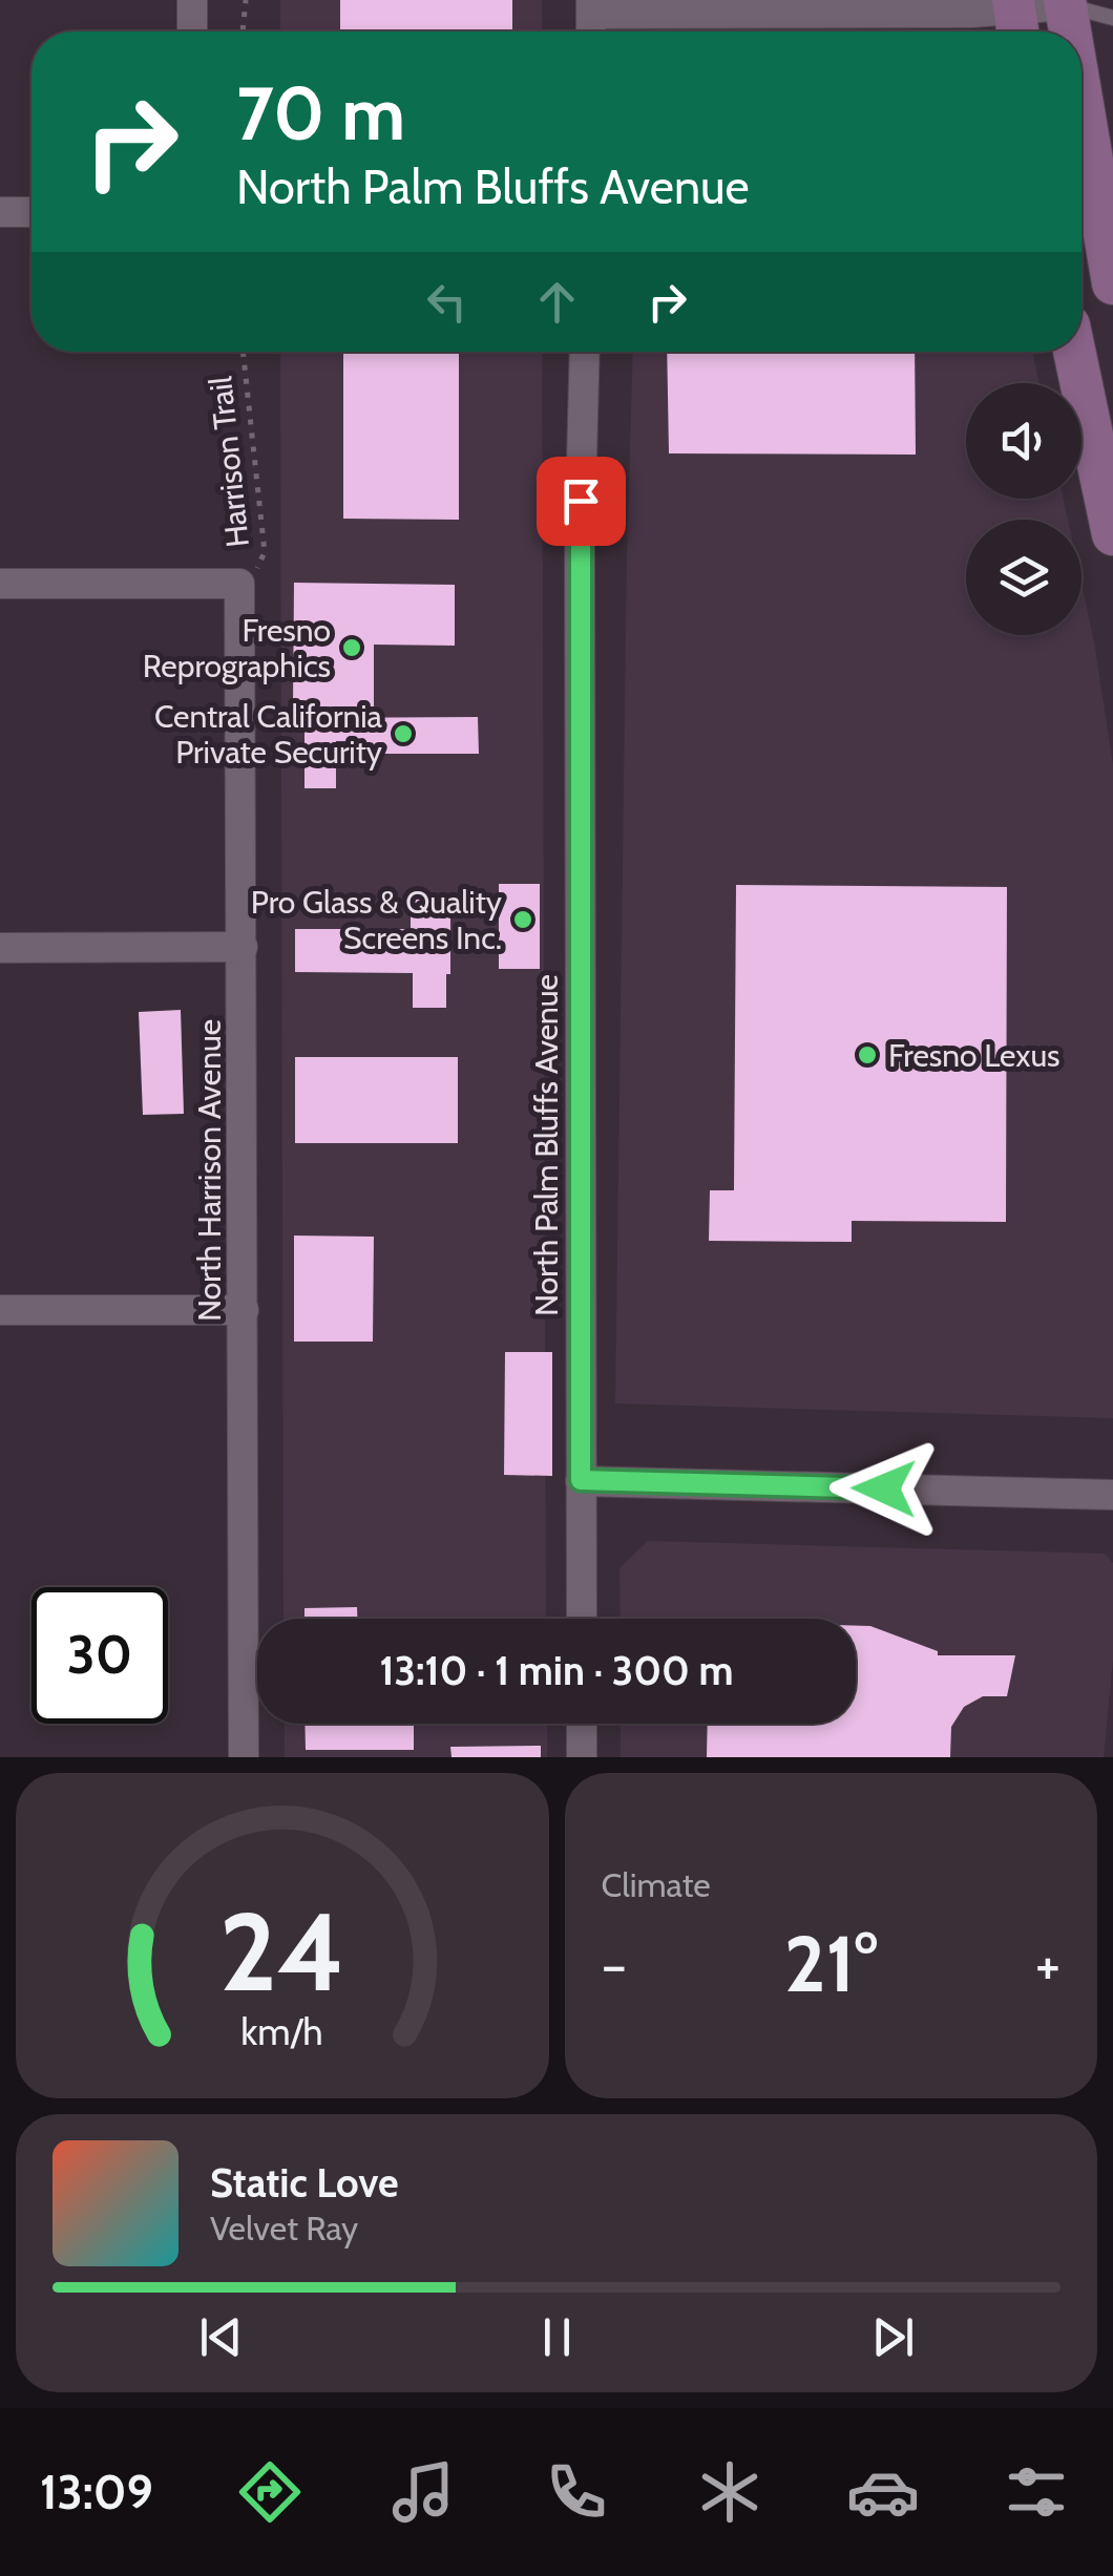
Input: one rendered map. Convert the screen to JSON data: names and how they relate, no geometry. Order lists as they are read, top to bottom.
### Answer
{
  "streets": {
    "street": ["North Palm Bluffs Avenue", "North Harrison Avenue"],
    "path": ["Harrison Trail"]
  },
  "crossings": [
    ["Harrison Trail", "North Harrison Avenue"]
  ],
  "places": [
    "Fresno Reprographics",
    "Central California Private Security",
    "Pro Glass & Quality Screens Inc.",
    "Fresno Lexus"
  ],
  "page": {
    "turn": ["70 m", "North Palm Bluffs Avenue"],
    "limit": "30",
    "trip": "13:10 · 1 min · 300 m",
    "tile": "Climate",
    "heat": ["−", "21°", "+"],
    "song": ["Static Love", "Velvet Ray"],
    "tabs": "13:09",
    "gauge": ["24", "km/h"]
  }
}
